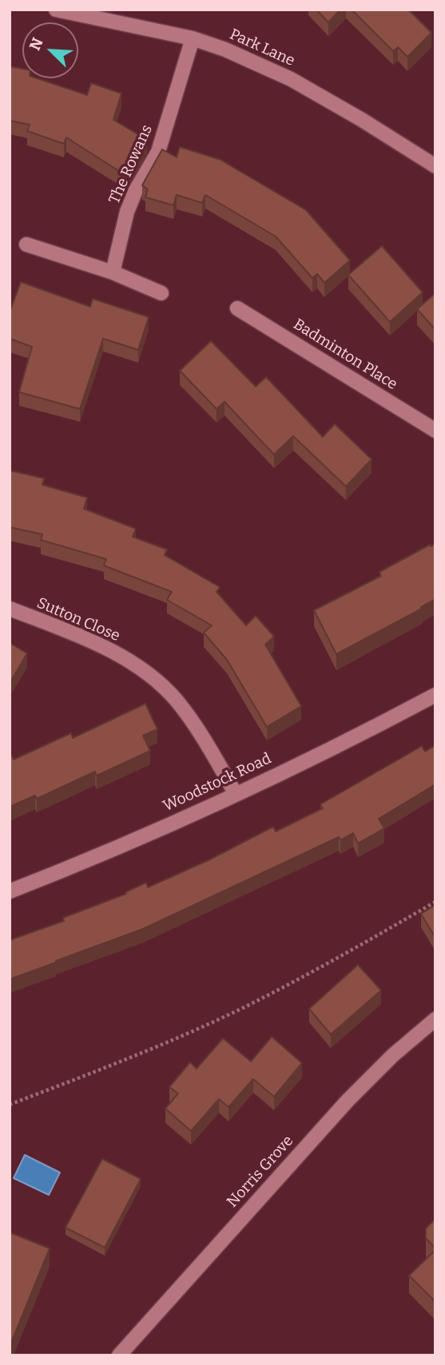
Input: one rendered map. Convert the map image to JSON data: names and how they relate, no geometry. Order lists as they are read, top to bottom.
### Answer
{
  "streets": {
    "street": [
      "Park Lane",
      "The Rowans",
      "Badminton Place",
      "Sutton Close",
      "Woodstock Road",
      "Norris Grove"
    ]
  },
  "crossings": [
    ["Park Lane", "The Rowans"],
    ["Sutton Close", "Woodstock Road"]
  ],
  "north": "top left"
}
